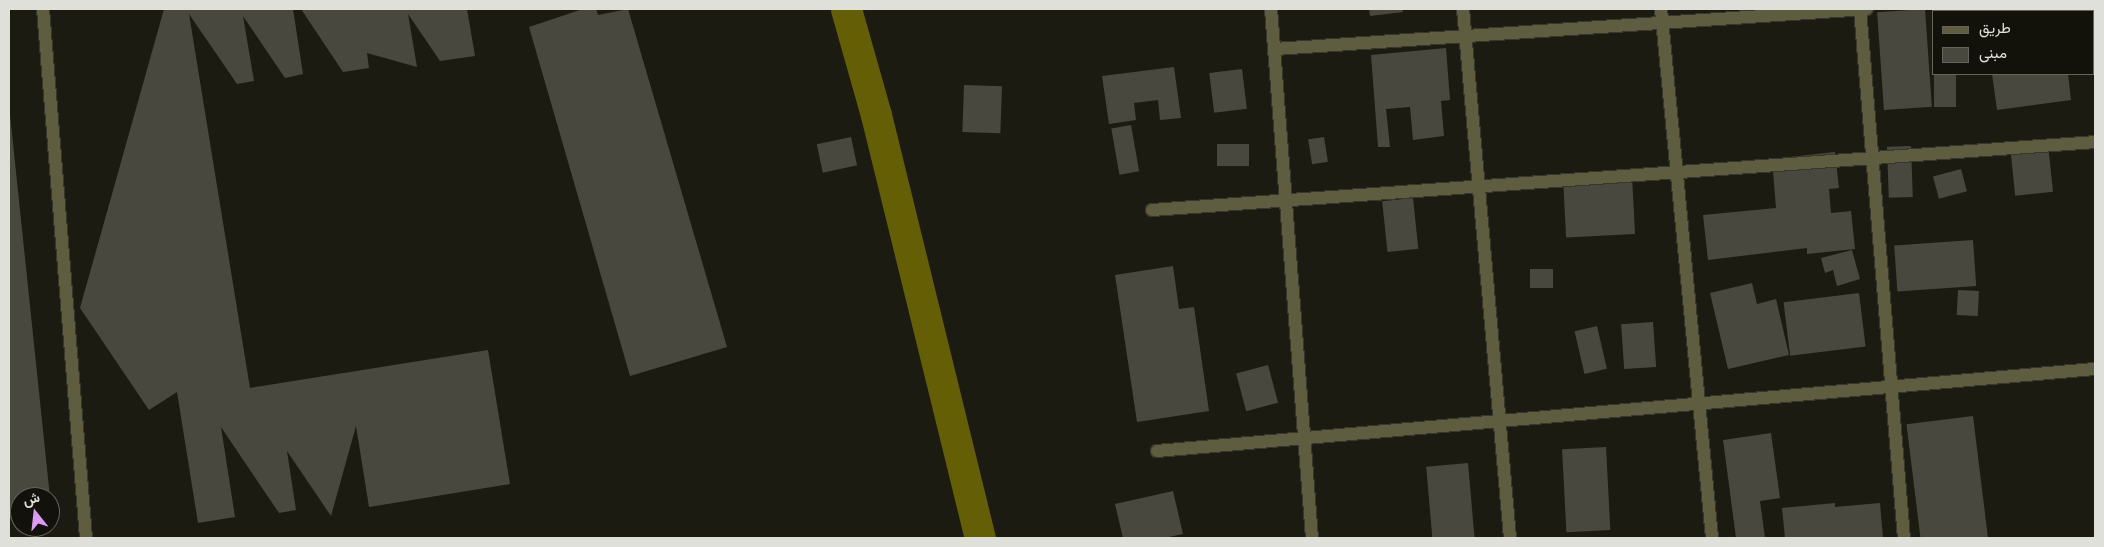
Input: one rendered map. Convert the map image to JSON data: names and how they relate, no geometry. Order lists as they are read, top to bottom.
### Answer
{
  "legend": ["طريق", "مبنى"],
  "north": "top"
}
